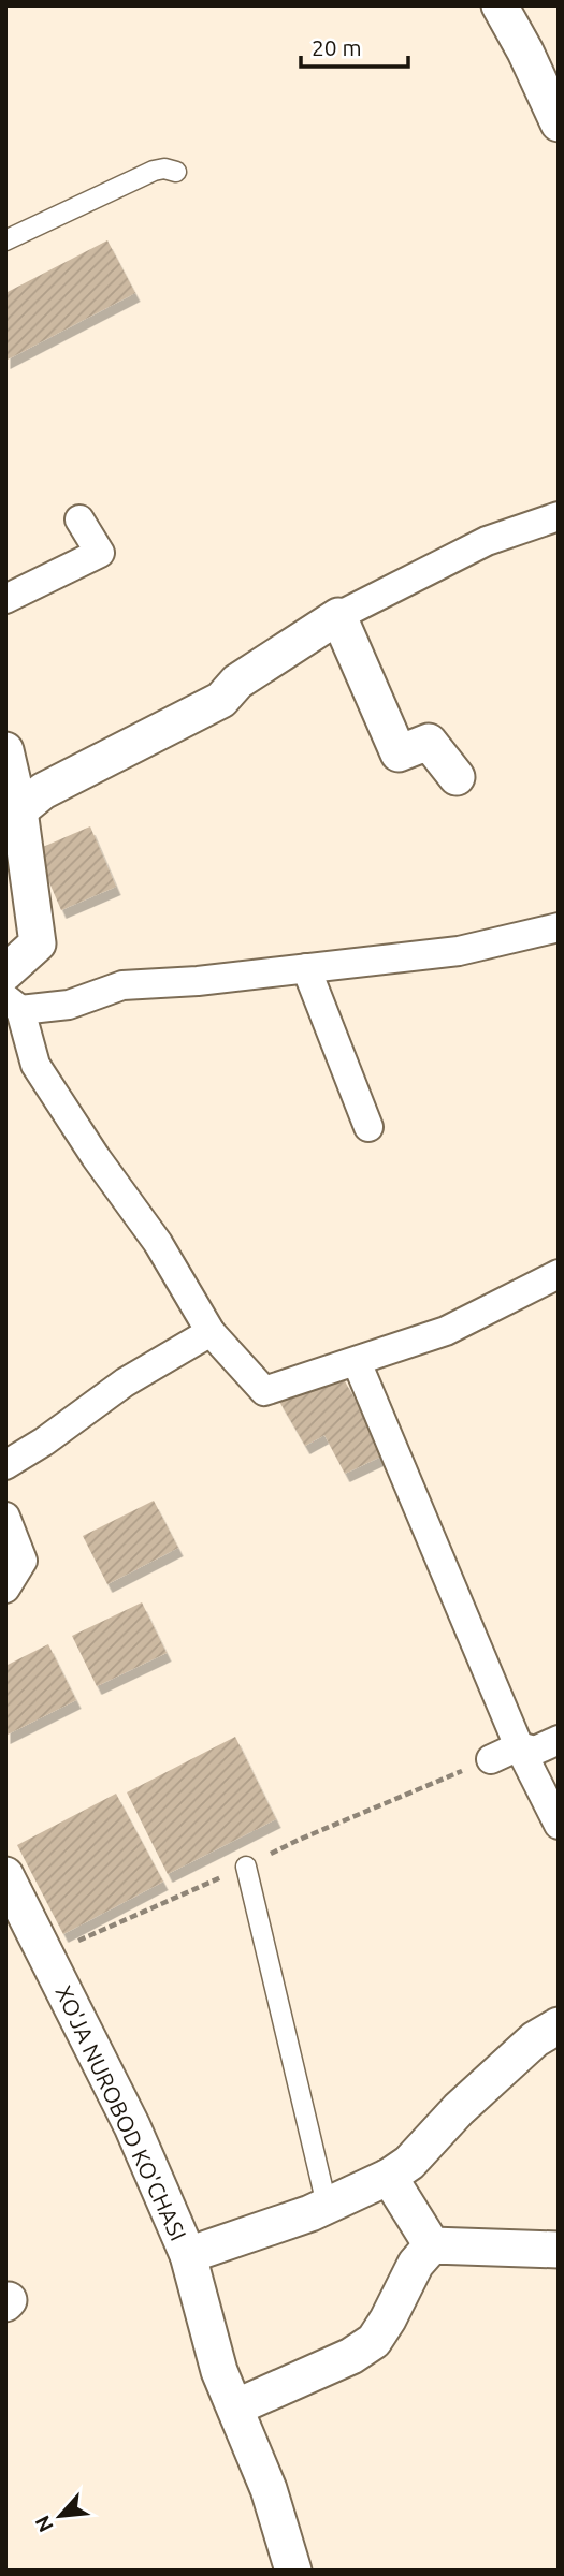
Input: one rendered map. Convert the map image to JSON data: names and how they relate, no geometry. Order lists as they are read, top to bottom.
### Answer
{
  "streets": {
    "street": ["XO'JA NUROBOD KO'CHASI"]
  },
  "scale_bar": "20 m",
  "north": "bottom left"
}
